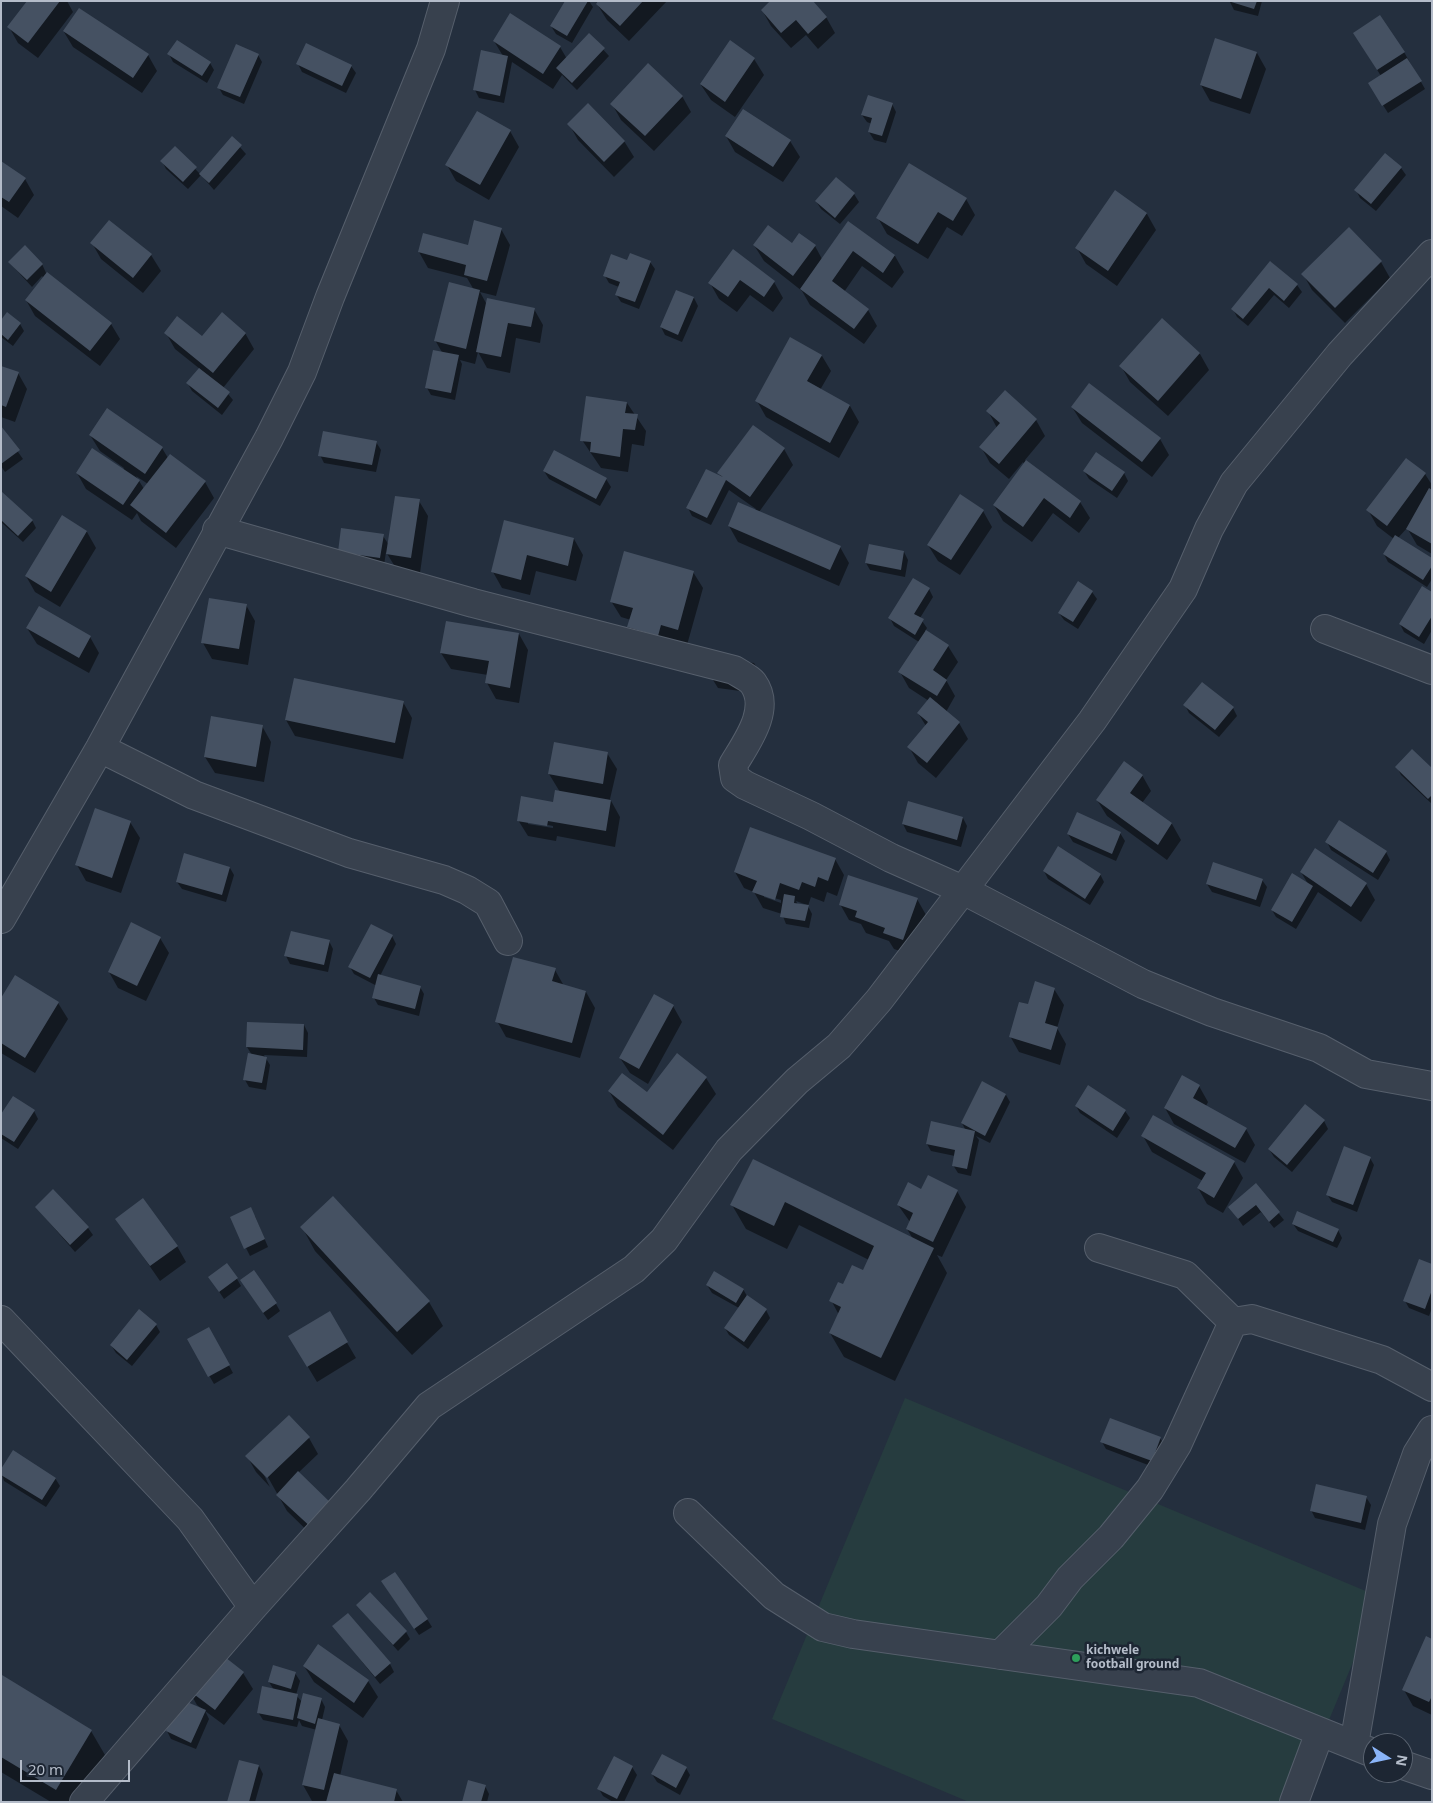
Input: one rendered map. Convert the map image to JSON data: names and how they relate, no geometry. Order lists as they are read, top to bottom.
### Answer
{
  "places": ["kichwele football ground"],
  "scale_bar": "20 m",
  "north": "right"
}
